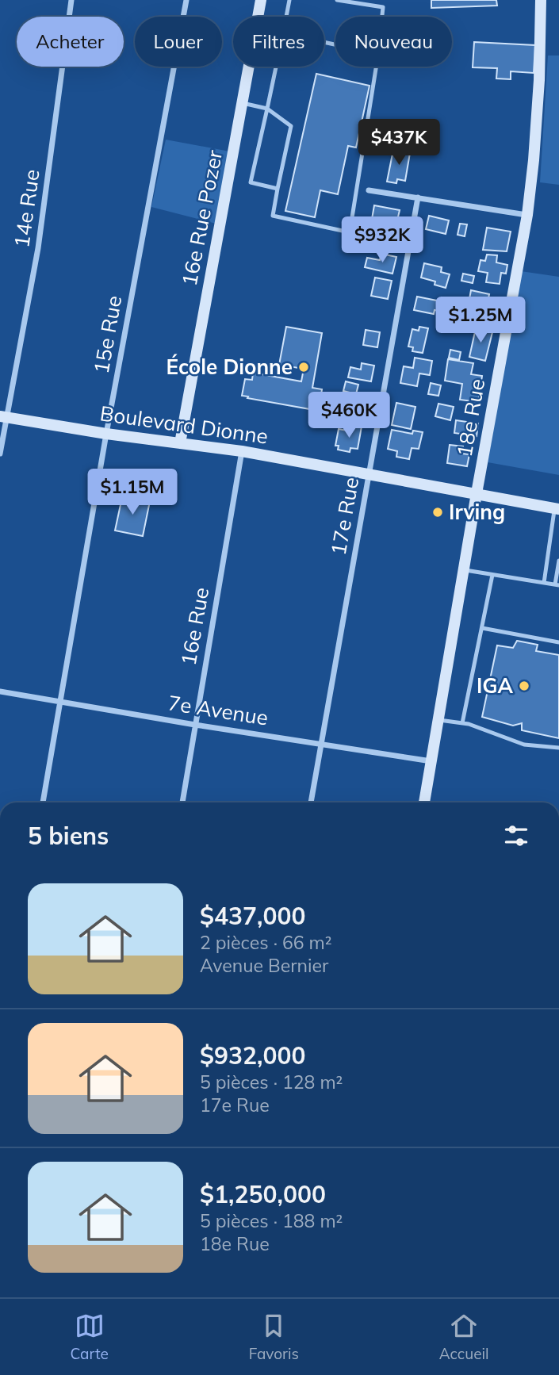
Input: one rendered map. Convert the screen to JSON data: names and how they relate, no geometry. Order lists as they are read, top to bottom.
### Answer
{
  "streets": {
    "main road": ["16e Rue Pozer", "18e Rue", "Boulevard Dionne"],
    "street": [
      "14e Rue",
      "15e Rue",
      "17e Rue",
      "16e Rue",
      "7e Avenue"
    ]
  },
  "crossings": [
    ["14e Rue", "Boulevard Dionne"],
    ["16e Rue Pozer", "Boulevard Dionne"],
    ["15e Rue", "Boulevard Dionne"],
    ["15e Rue", "7e Avenue"],
    ["18e Rue", "Boulevard Dionne"],
    ["18e Rue", "7e Avenue"],
    ["Boulevard Dionne", "17e Rue"],
    ["Boulevard Dionne", "16e Rue"],
    ["17e Rue", "7e Avenue"],
    ["16e Rue", "7e Avenue"]
  ],
  "places": ["École Dionne", "Irving", "IGA"],
  "page": {
    "chip": [
      "Acheter",
      "Louer",
      "Filtres",
      "Nouveau"
    ],
    "price": [
      "$437K",
      "$932K",
      "$1.25M",
      "$460K",
      "$1.15M"
    ],
    "heading": "5 biens",
    "list": [
      {
        "name": "$437,000",
        "note": "2 pièces · 66 m² · Avenue Bernier"
      },
      {
        "name": "$932,000",
        "note": "5 pièces · 128 m² · 17e Rue"
      },
      {
        "name": "$1,250,000",
        "note": "5 pièces · 188 m² · 18e Rue"
      }
    ],
    "tabs": ["Carte", "Favoris", "Accueil"]
  }
}
